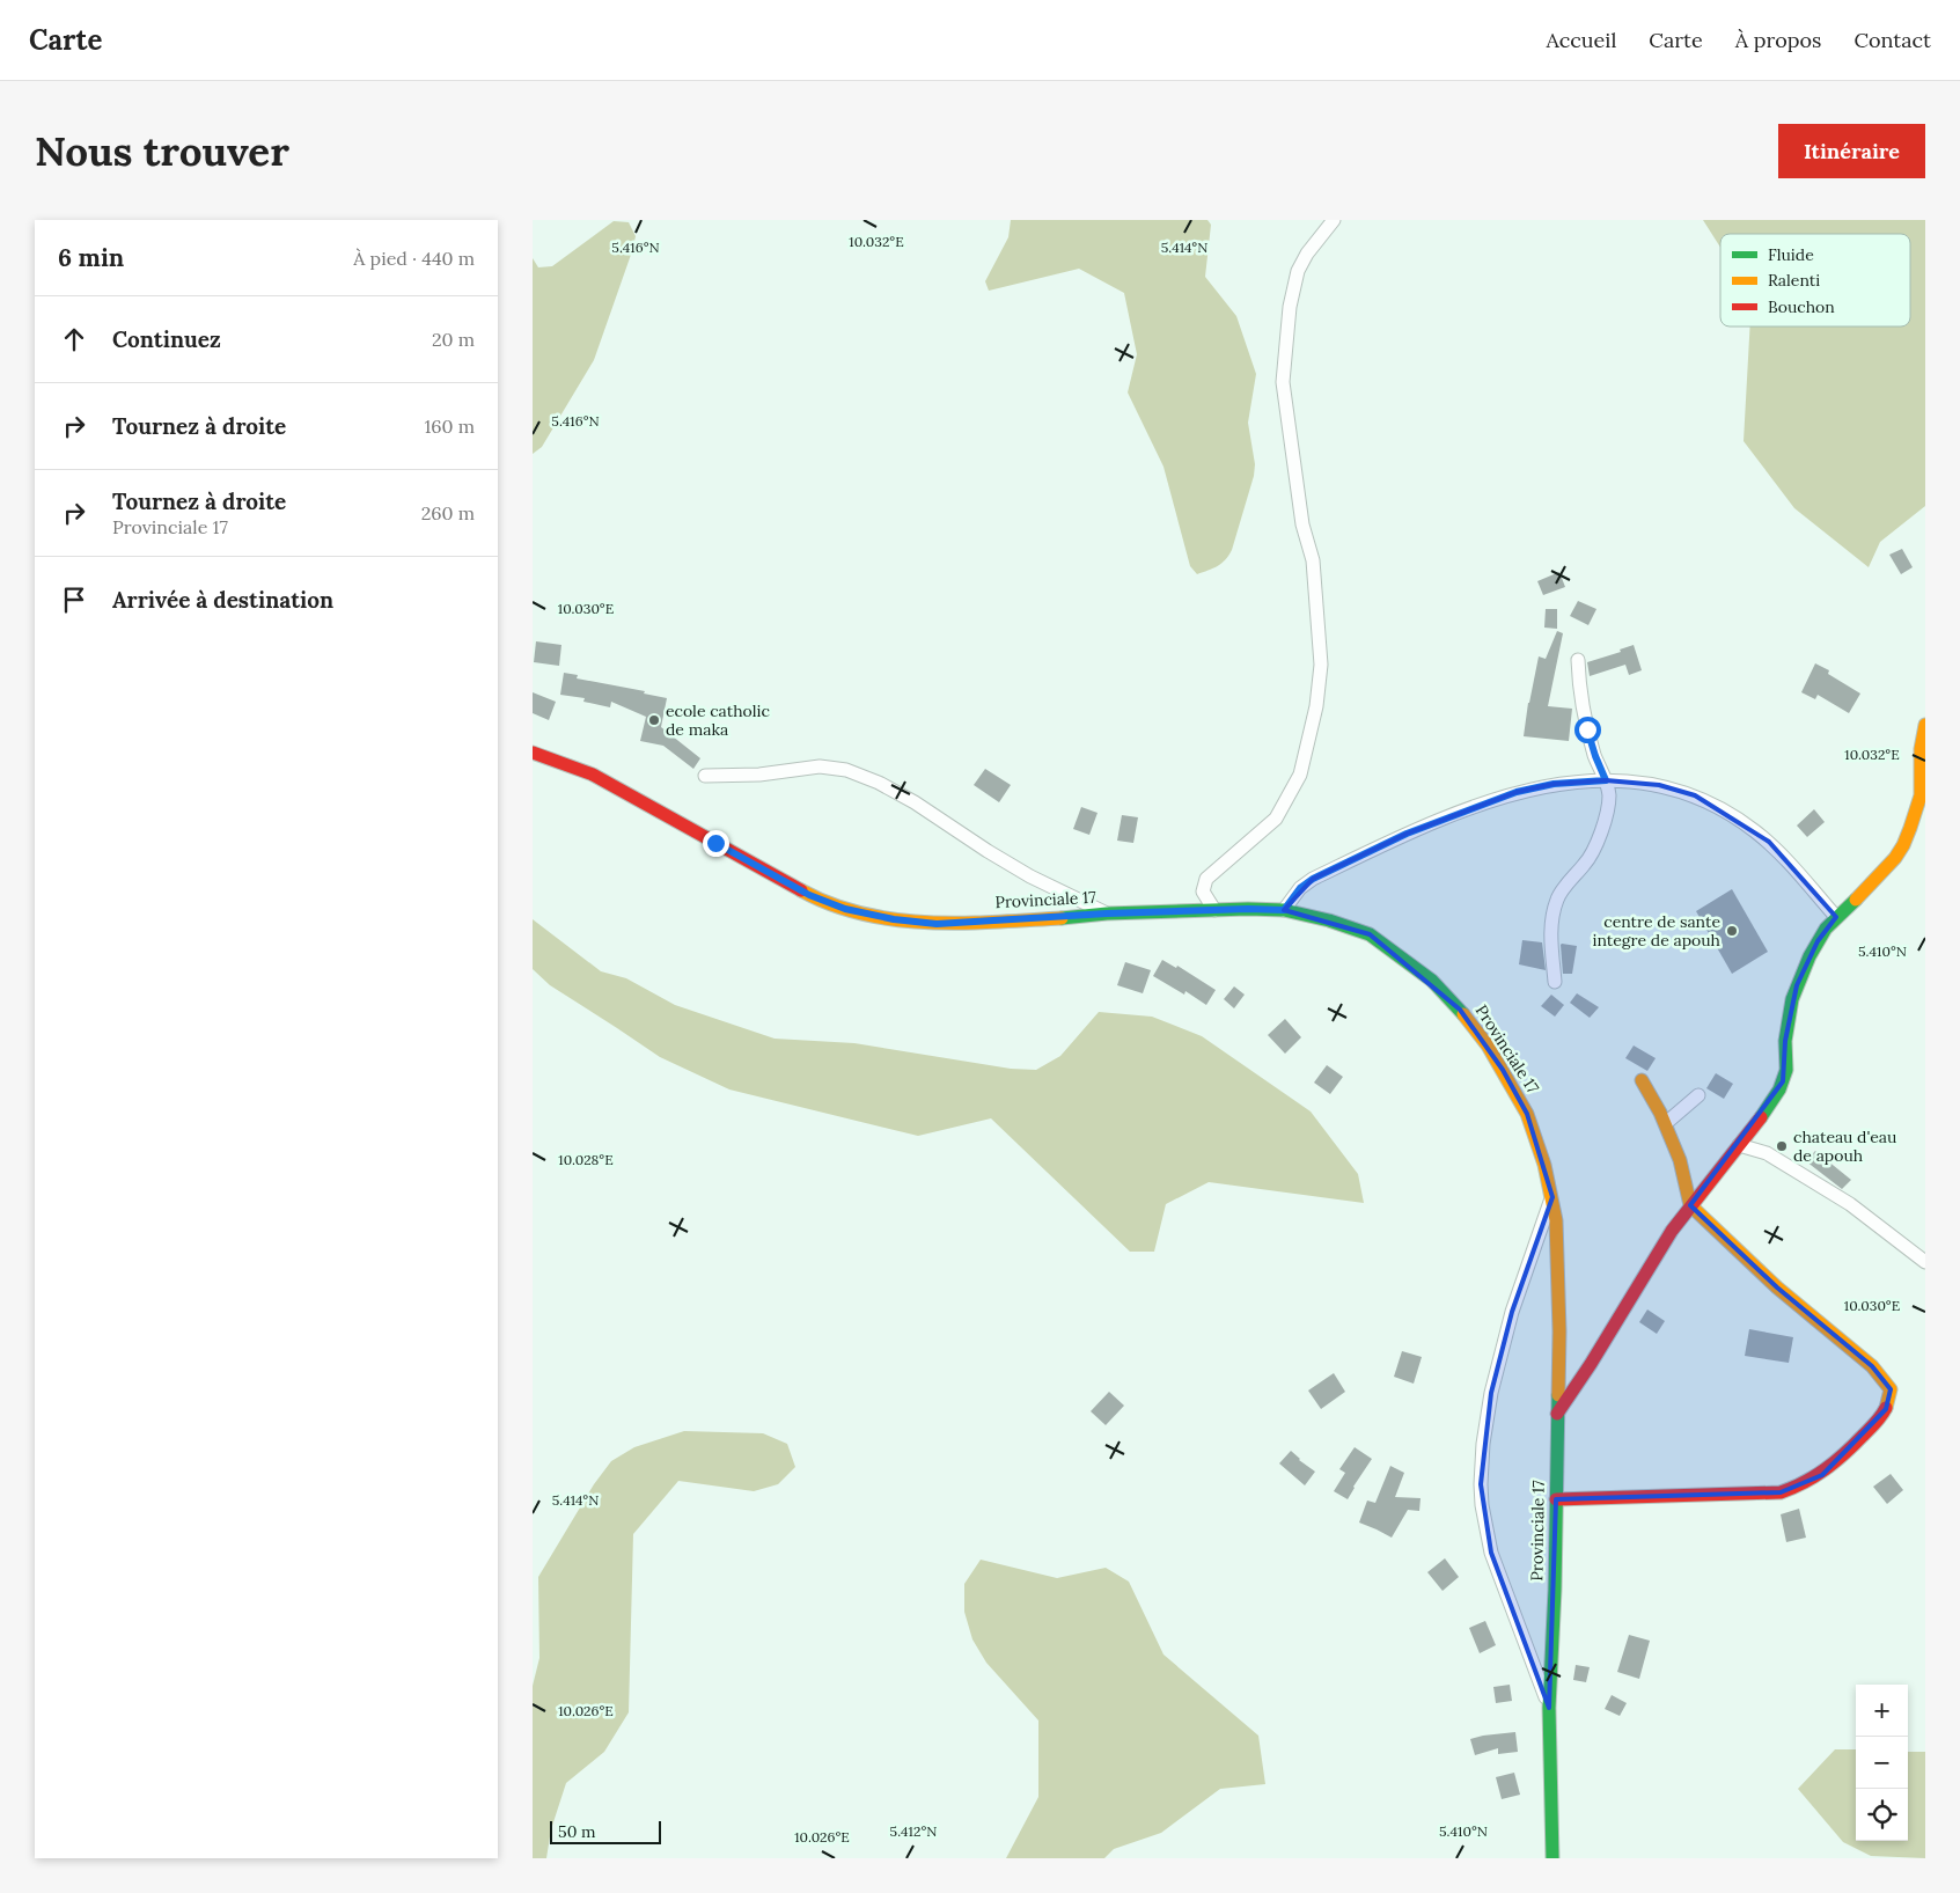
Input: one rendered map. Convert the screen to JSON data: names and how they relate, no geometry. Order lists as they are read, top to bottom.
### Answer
{
  "streets": {
    "main road": ["Provinciale 17"]
  },
  "places": ["ecole catholic de maka", "centre de sante integre de apouh", "chateau d'eau de apouh"],
  "legend": ["Fluide", "Ralenti", "Bouchon"],
  "scale_bar": "50 m",
  "page": {
    "header": "Carte",
    "nav": [
      "Accueil",
      "Carte",
      "À propos",
      "Contact"
    ],
    "buttons": "Itinéraire",
    "title": "Nous trouver",
    "heading": ["6 min", "À pied · 440 m"],
    "list": [
      ["Continuez", "20 m"],
      ["Tournez à droite", "160 m"],
      ["Tournez à droite", "Provinciale 17", "260 m"],
      "Arrivée à destination"
    ],
    "map_buttons": ["+", "−"],
    "scale": "50 m"
  },
  "coordinates": [
    "10.032°E",
    "5.416°N",
    "5.414°N",
    "10.030°E",
    "5.410°N",
    "10.028°E",
    "10.026°E",
    "5.412°N"
  ]
}
